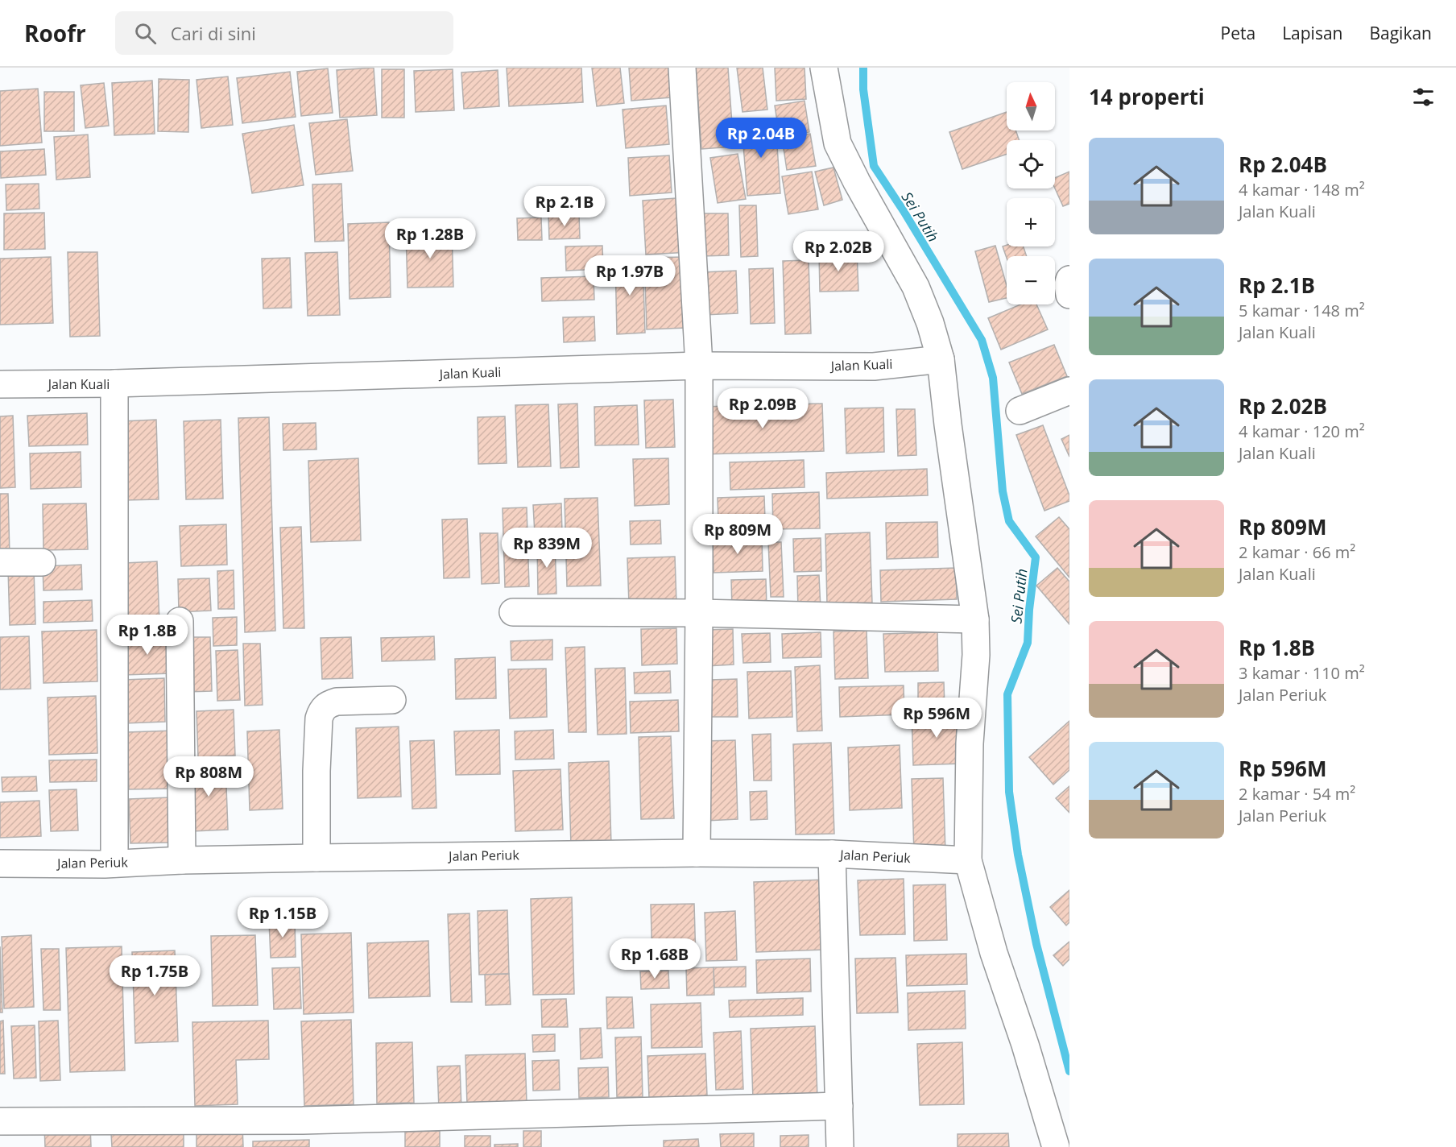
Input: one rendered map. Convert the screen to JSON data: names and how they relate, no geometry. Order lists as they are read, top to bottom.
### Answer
{
  "streets": {
    "street": ["Jalan Kuali", "Jalan Periuk"]
  },
  "water": ["Sei Putih"],
  "north": "top",
  "page": {
    "header": "Roofr",
    "search": "Cari di sini",
    "nav": ["Peta", "Lapisan", "Bagikan"],
    "heading": "14 properti",
    "map_buttons": ["+", "−"],
    "price": [
      "Rp 2.04B",
      "Rp 2.1B",
      "Rp 1.28B",
      "Rp 2.02B",
      "Rp 1.97B",
      "Rp 2.09B",
      "Rp 809M",
      "Rp 839M",
      "Rp 1.8B",
      "Rp 596M",
      "Rp 808M",
      "Rp 1.15B",
      "Rp 1.68B",
      "Rp 1.75B"
    ],
    "list": [
      {
        "name": "Rp 2.04B",
        "note": "4 kamar · 148 m² · Jalan Kuali"
      },
      {
        "name": "Rp 2.1B",
        "note": "5 kamar · 148 m² · Jalan Kuali"
      },
      {
        "name": "Rp 2.02B",
        "note": "4 kamar · 120 m² · Jalan Kuali"
      },
      {
        "name": "Rp 809M",
        "note": "2 kamar · 66 m² · Jalan Kuali"
      },
      {
        "name": "Rp 1.8B",
        "note": "3 kamar · 110 m² · Jalan Periuk"
      },
      {
        "name": "Rp 596M",
        "note": "2 kamar · 54 m² · Jalan Periuk"
      }
    ]
  }
}
